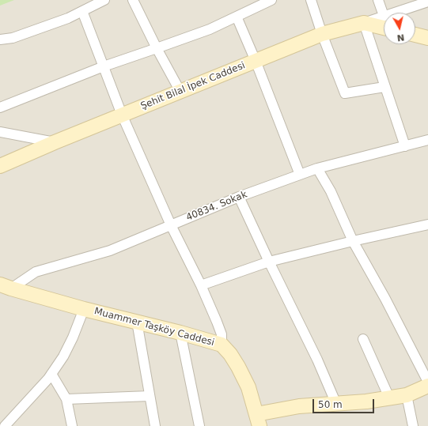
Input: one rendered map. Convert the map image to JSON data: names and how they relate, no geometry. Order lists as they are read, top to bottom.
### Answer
{
  "streets": {
    "street": ["Şehit Bilal İpek Caddesi", "40834. Sokak", "Muammer Taşköy Caddesi"]
  },
  "crossings": [
    ["40834. Sokak", "Muammer Taşköy Caddesi"]
  ],
  "scale_bar": "50 m",
  "north": "bottom"
}
